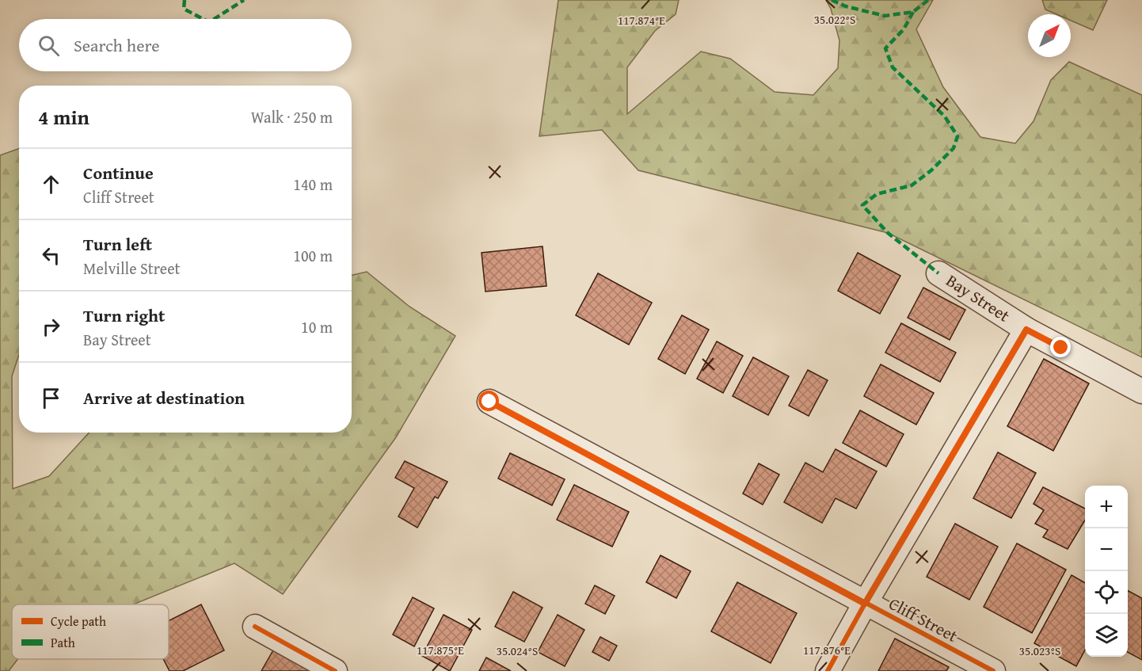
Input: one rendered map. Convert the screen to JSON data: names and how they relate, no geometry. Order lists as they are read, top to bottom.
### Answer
{
  "streets": {
    "street": ["Bay Street", "Cliff Street"]
  },
  "legend": ["Cycle path", "Path"],
  "north": "top right",
  "page": {
    "search": "Search here",
    "heading": ["4 min", "Walk · 250 m"],
    "list": [
      ["Continue", "Cliff Street", "140 m"],
      ["Turn left", "Melville Street", "100 m"],
      ["Turn right", "Bay Street", "10 m"],
      "Arrive at destination"
    ],
    "map_buttons": ["+", "−"]
  },
  "coordinates": [
    "35.022°S",
    "117.874°E",
    "117.875°E",
    "117.876°E",
    "35.024°S",
    "35.023°S"
  ]
}
